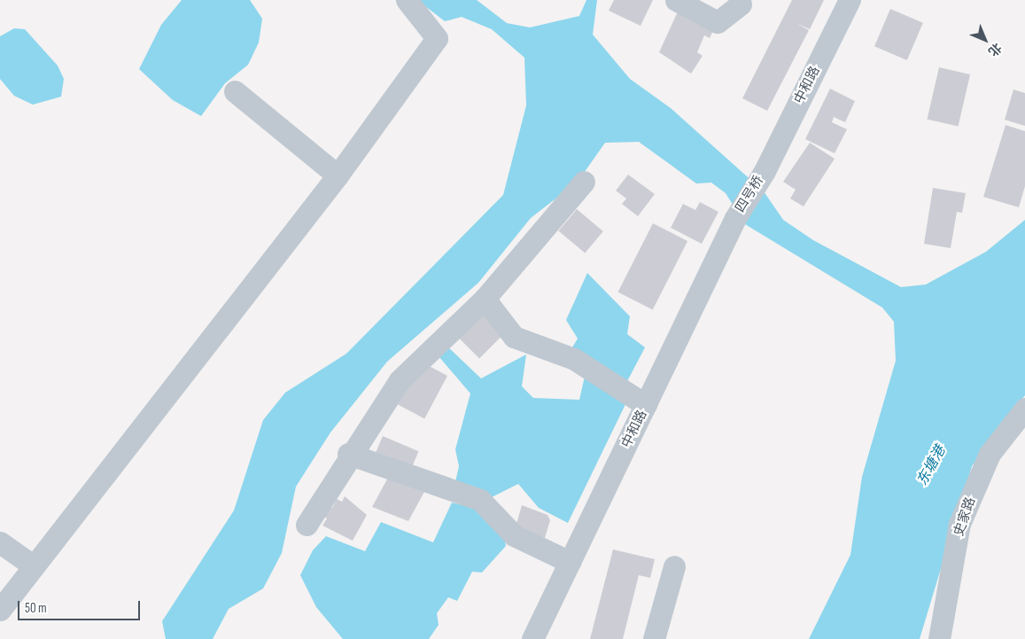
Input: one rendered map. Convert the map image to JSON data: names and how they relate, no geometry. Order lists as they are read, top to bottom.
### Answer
{
  "streets": {
    "street": ["中和路", "四号桥", "史家路"]
  },
  "crossings": [
    ["中和路", "四号桥"]
  ],
  "water": ["东塘港"],
  "scale_bar": "50 m",
  "north": "bottom right"
}
